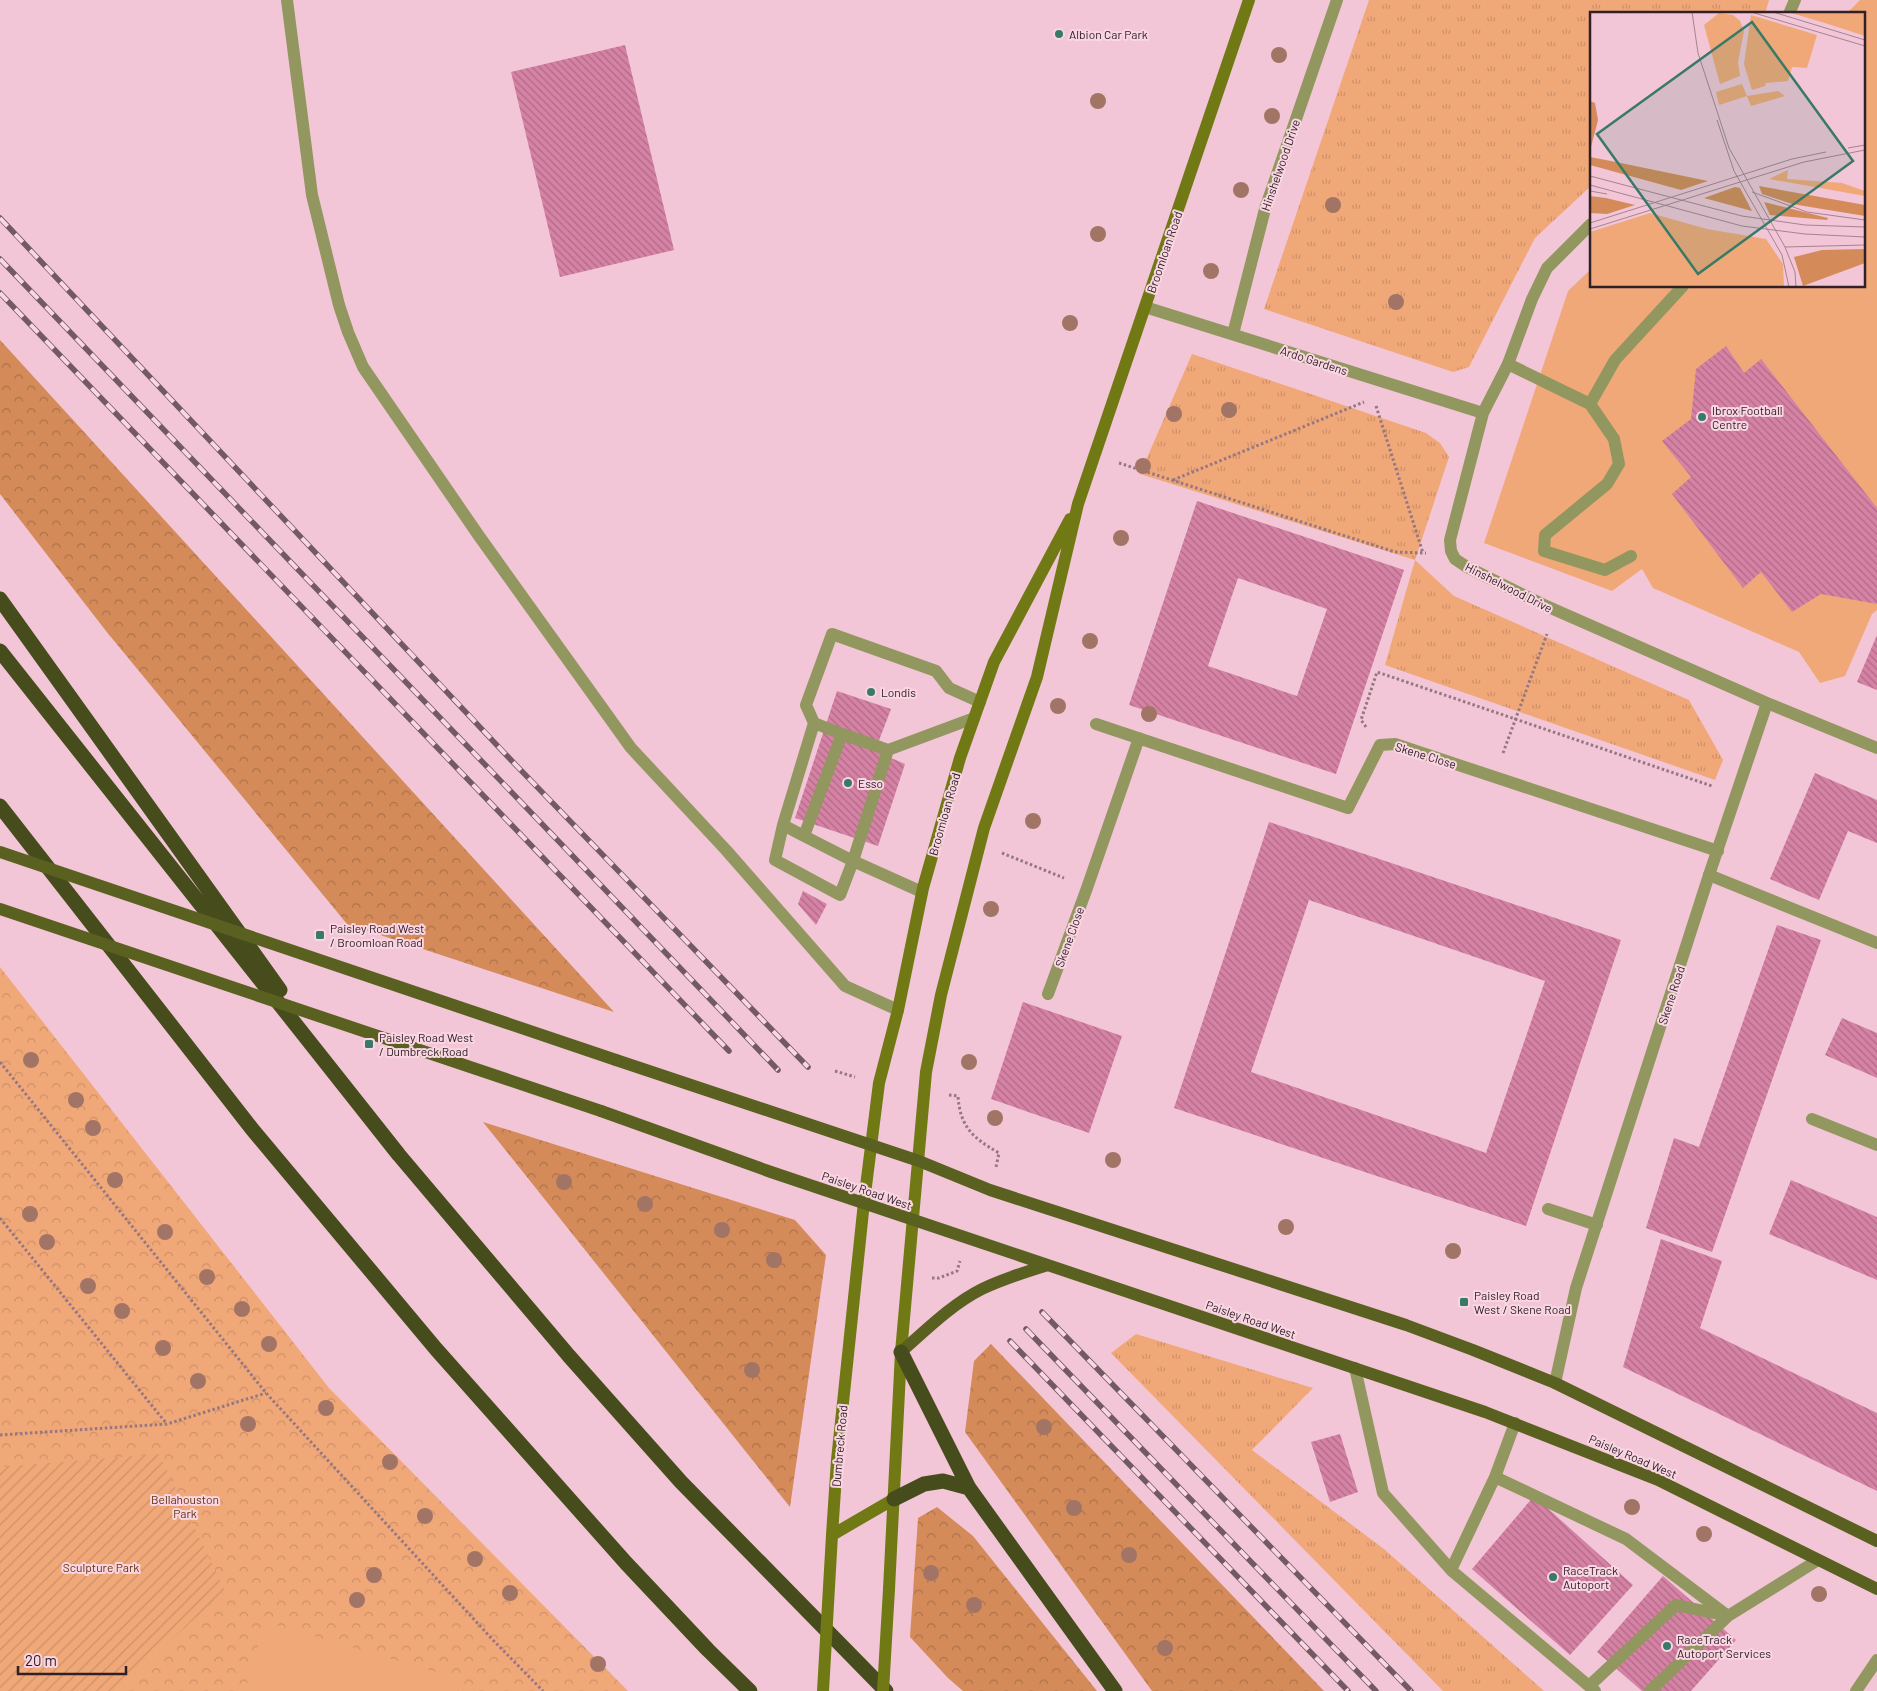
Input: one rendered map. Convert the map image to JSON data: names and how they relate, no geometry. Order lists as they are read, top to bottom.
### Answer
{
  "streets": {
    "main road": ["Broomloan Road", "Paisley Road West", "Dumbreck Road"],
    "street": [
      "Hinshelwood Drive",
      "Ardo Gardens",
      "Skene Close",
      "Skene Road"
    ]
  },
  "crossings": [
    ["Hinshelwood Drive", "Ardo Gardens"],
    ["Hinshelwood Drive", "Skene Road"],
    ["Broomloan Road", "Ardo Gardens"],
    ["Broomloan Road", "Paisley Road West"],
    ["Broomloan Road", "Dumbreck Road"],
    ["Skene Close", "Skene Road"],
    ["Paisley Road West", "Dumbreck Road"]
  ],
  "parks": ["Bellahouston Park", "Sculpture Park"],
  "places": {
    "other": [
      "Albion Car Park",
      "Ibrox Football Centre",
      "Londis",
      "Esso",
      "RaceTrack Autoport",
      "RaceTrack Autoport Services"
    ],
    "transit": ["Paisley Road West / Broomloan Road", "Paisley Road West / Dumbreck Road", "Paisley Road West / Skene Road"]
  },
  "scale_bar": "20 m"
}
